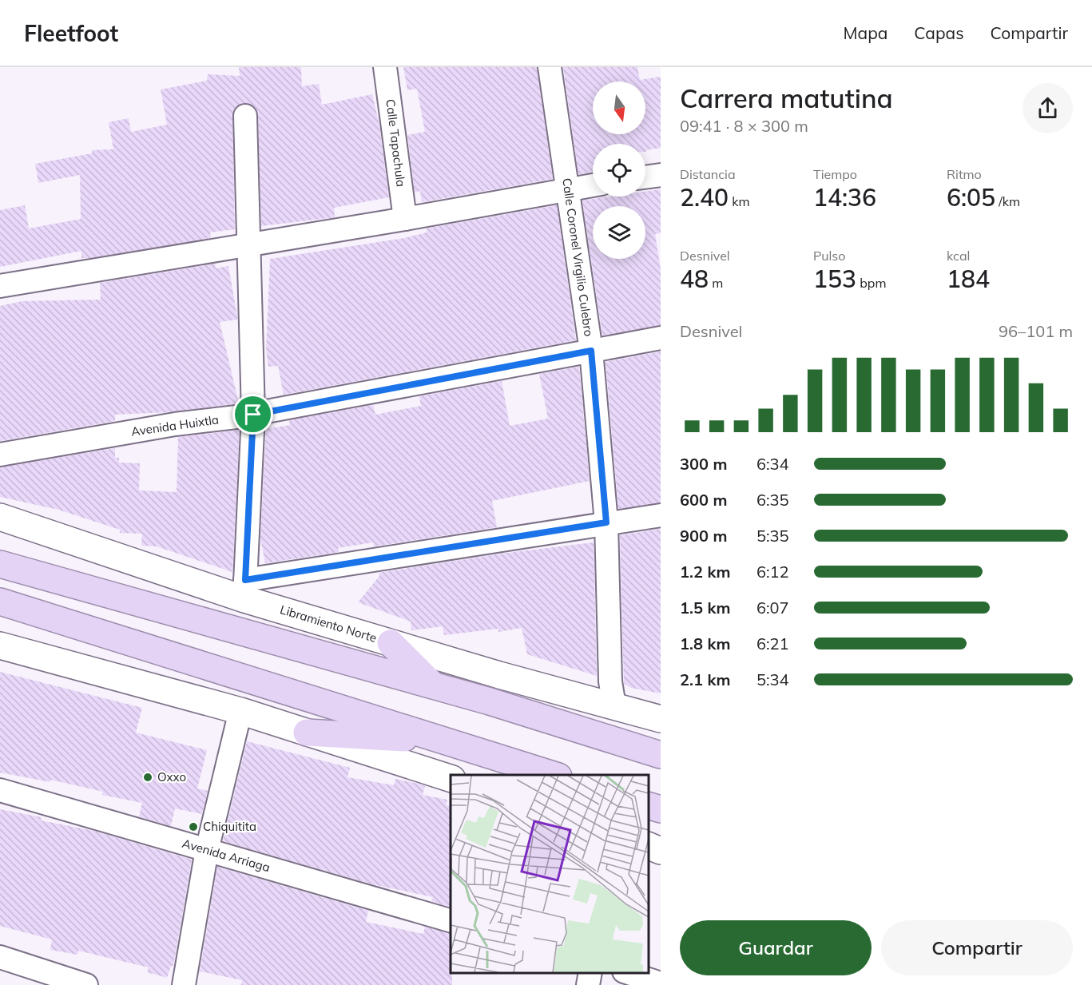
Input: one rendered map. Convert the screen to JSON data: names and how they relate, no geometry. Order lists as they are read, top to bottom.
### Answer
{
  "streets": {
    "street": [
      "Calle Tapachula",
      "Calle Coronel Virgilio Culebro",
      "Avenida Huixtla",
      "Libramiento Norte",
      "Avenida Arriaga"
    ]
  },
  "crossings": [
    ["Calle Coronel Virgilio Culebro", "Avenida Huixtla"],
    ["Calle Coronel Virgilio Culebro", "Libramiento Norte"]
  ],
  "places": ["Oxxo", "Chiquitita"],
  "north": "bottom",
  "page": {
    "header": "Fleetfoot",
    "nav": ["Mapa", "Capas", "Compartir"],
    "heading": ["Carrera matutina", "09:41 · 8 × 300 m"],
    "stats": [
      ["Distancia", "2.40 km"],
      ["Tiempo", "14:36"],
      ["Ritmo", "6:05 /km"],
      ["Desnivel", "48 m"],
      ["Pulso", "153 bpm"],
      ["kcal", "184"]
    ],
    "chart": ["Desnivel", "96–101 m"],
    "list": [
      {
        "name": "300 m",
        "note": "6:34"
      },
      {
        "name": "600 m",
        "note": "6:35"
      },
      {
        "name": "900 m",
        "note": "5:35"
      },
      {
        "name": "1.2 km",
        "note": "6:12"
      },
      {
        "name": "1.5 km",
        "note": "6:07"
      },
      {
        "name": "1.8 km",
        "note": "6:21"
      },
      {
        "name": "2.1 km",
        "note": "5:34"
      }
    ],
    "buttons": ["Guardar", "Compartir"]
  }
}
